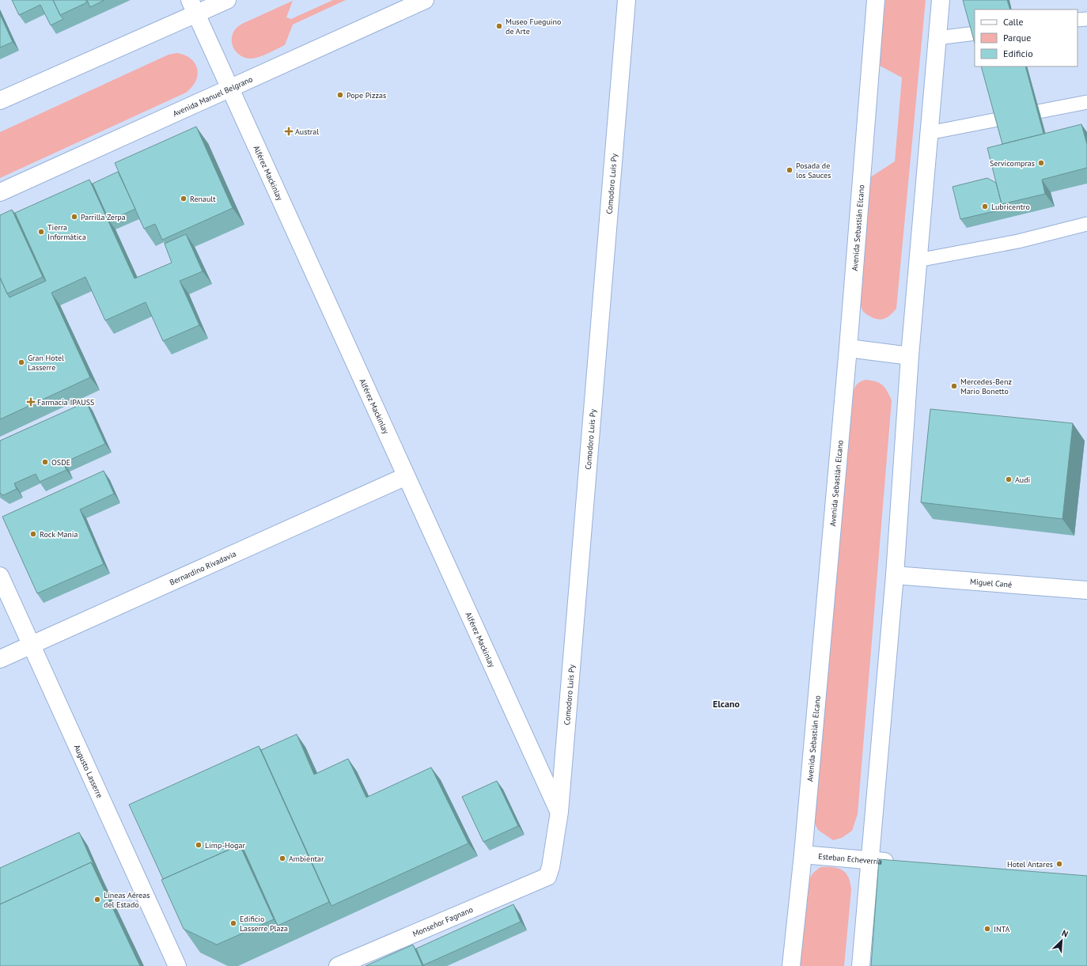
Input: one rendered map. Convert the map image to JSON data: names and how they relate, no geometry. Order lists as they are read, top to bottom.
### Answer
{
  "streets": {
    "street": [
      "Avenida Manuel Belgrano",
      "Alférez Mackinlay",
      "Comodoro Luis Py",
      "Avenida Sebastián Elcano",
      "Bernardino Rivadavia",
      "Miguel Cané",
      "Augusto Lasserre",
      "Esteban Echeverría",
      "Monseñor Fagnano"
    ]
  },
  "crossings": [
    ["Avenida Manuel Belgrano", "Alférez Mackinlay"],
    ["Alférez Mackinlay", "Comodoro Luis Py"],
    ["Alférez Mackinlay", "Bernardino Rivadavia"],
    ["Comodoro Luis Py", "Monseñor Fagnano"],
    ["Avenida Sebastián Elcano", "Esteban Echeverría"],
    ["Bernardino Rivadavia", "Augusto Lasserre"]
  ],
  "districts": ["Elcano"],
  "places": {
    "other": [
      "Museo Fueguino de Arte",
      "Pope Pizzas",
      "Servicompras",
      "Posada de los Sauces",
      "Renault",
      "Lubricentro",
      "Parrilla Zerpa",
      "Tierra Informática",
      "Gran Hotel Lasserre",
      "Mercedes-Benz Mario Bonetto",
      "OSDE",
      "Audi",
      "Rock Mania",
      "Limp-Hogar",
      "Ambientar",
      "Hotel Antares",
      "Líneas Aéreas del Estado",
      "Edificio Lasserre Plaza",
      "INTA"
    ],
    "health": ["Austral", "Farmacia IPAUSS"]
  },
  "legend": ["Calle", "Parque", "Edificio"],
  "north": "top right"
}
